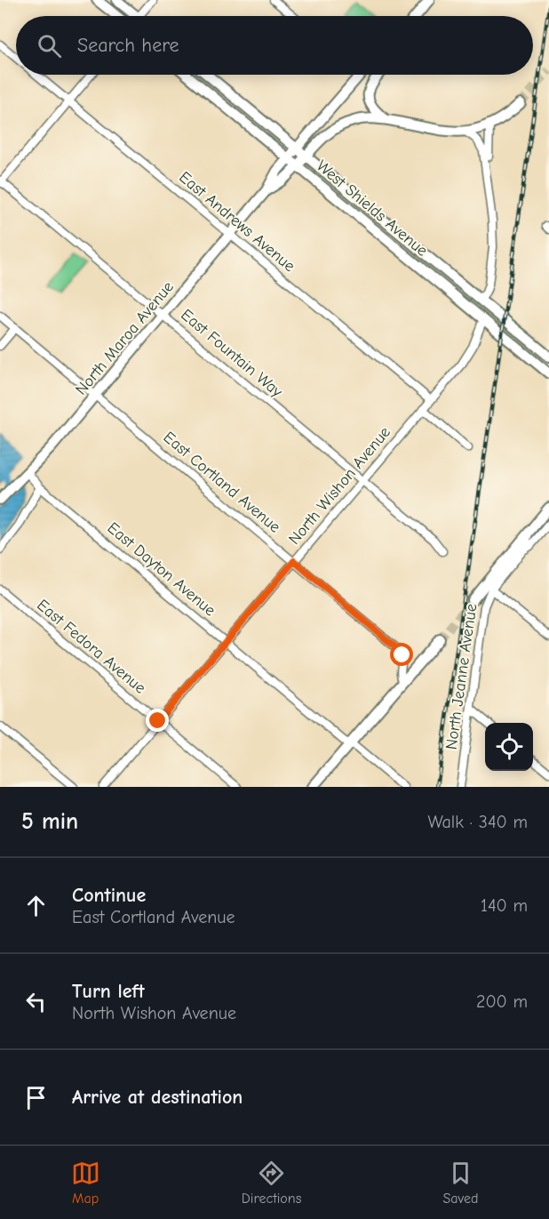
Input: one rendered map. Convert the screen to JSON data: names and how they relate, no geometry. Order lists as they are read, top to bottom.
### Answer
{
  "streets": {
    "main road": ["West Shields Avenue", "North Maroa Avenue"],
    "street": [
      "East Andrews Avenue",
      "East Fountain Way",
      "East Cortland Avenue",
      "North Wishon Avenue",
      "East Dayton Avenue",
      "East Fedora Avenue",
      "North Jeanne Avenue"
    ]
  },
  "crossings": [
    ["West Shields Avenue", "North Maroa Avenue"],
    ["West Shields Avenue", "North Wishon Avenue"],
    ["East Andrews Avenue", "North Maroa Avenue"],
    ["East Andrews Avenue", "North Wishon Avenue"],
    ["North Maroa Avenue", "East Fountain Way"],
    ["North Maroa Avenue", "East Cortland Avenue"],
    ["North Maroa Avenue", "East Dayton Avenue"],
    ["East Fountain Way", "North Wishon Avenue"],
    ["East Cortland Avenue", "North Wishon Avenue"],
    ["North Wishon Avenue", "East Dayton Avenue"],
    ["North Wishon Avenue", "East Fedora Avenue"]
  ],
  "page": {
    "search": "Search here",
    "heading": ["5 min", "Walk · 340 m"],
    "list": [
      ["Continue", "East Cortland Avenue", "140 m"],
      ["Turn left", "North Wishon Avenue", "200 m"],
      "Arrive at destination"
    ],
    "nav": ["Map", "Directions", "Saved"]
  }
}
